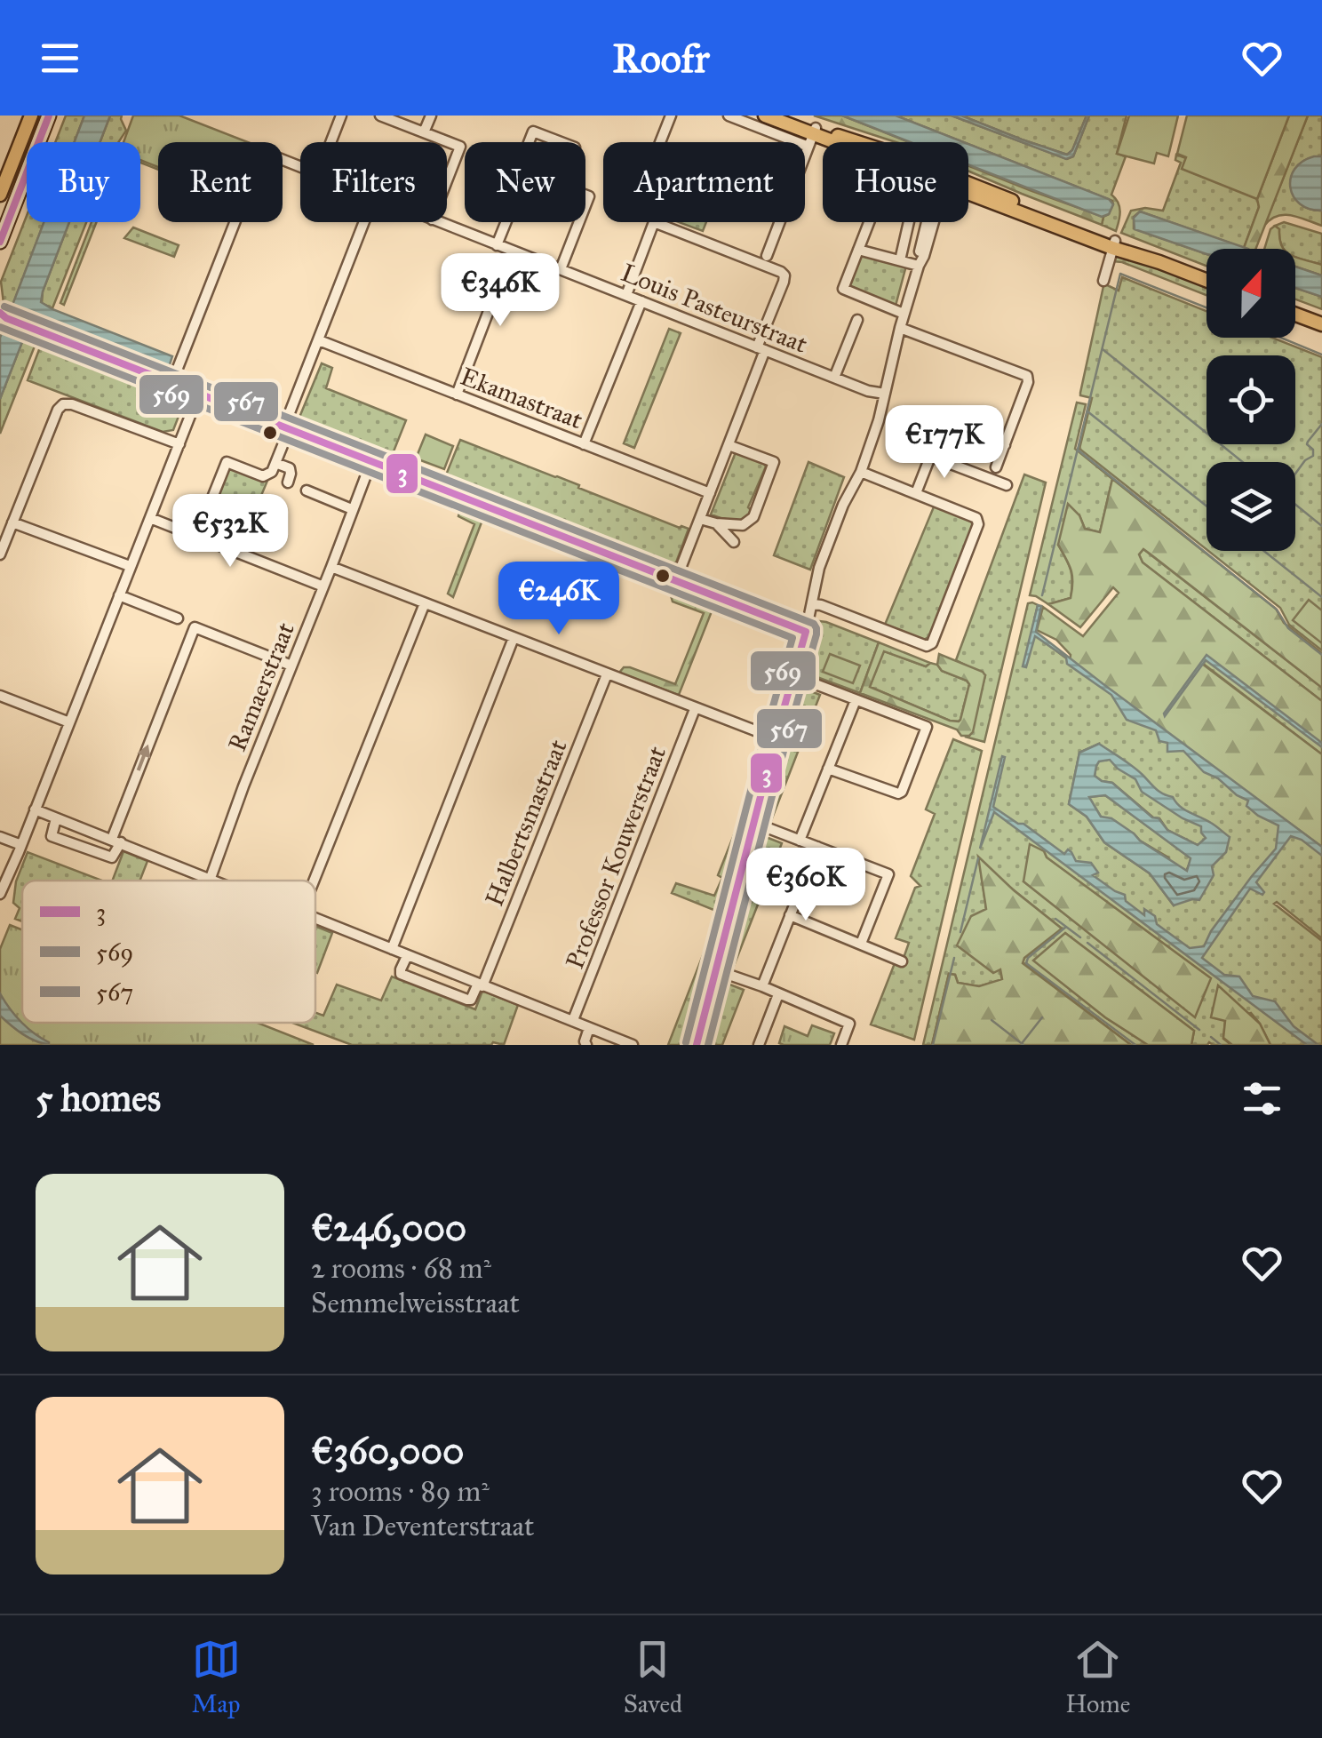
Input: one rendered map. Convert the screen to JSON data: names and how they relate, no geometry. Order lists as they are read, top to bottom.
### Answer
{
  "streets": {
    "street": [
      "Louis Pasteurstraat",
      "Ekamastraat",
      "Ramaerstraat",
      "Halbertsmastraat",
      "Professor Kouwerstraat"
    ]
  },
  "lines": ["transit line 3", "transit line 567", "transit line 569"],
  "legend": ["3", "569", "567"],
  "north": "top",
  "page": {
    "header": "Roofr",
    "chip": [
      "Buy",
      "Rent",
      "Filters",
      "New",
      "Apartment",
      "House"
    ],
    "price": [
      "€346K",
      "€177K",
      "€532K",
      "€246K",
      "€360K"
    ],
    "heading": "5 homes",
    "list": [
      {
        "name": "€246,000",
        "note": "2 rooms · 68 m² · Semmelweisstraat"
      },
      {
        "name": "€360,000",
        "note": "3 rooms · 89 m² · Van Deventerstraat"
      }
    ],
    "tabs": ["Map", "Saved", "Home"]
  }
}
